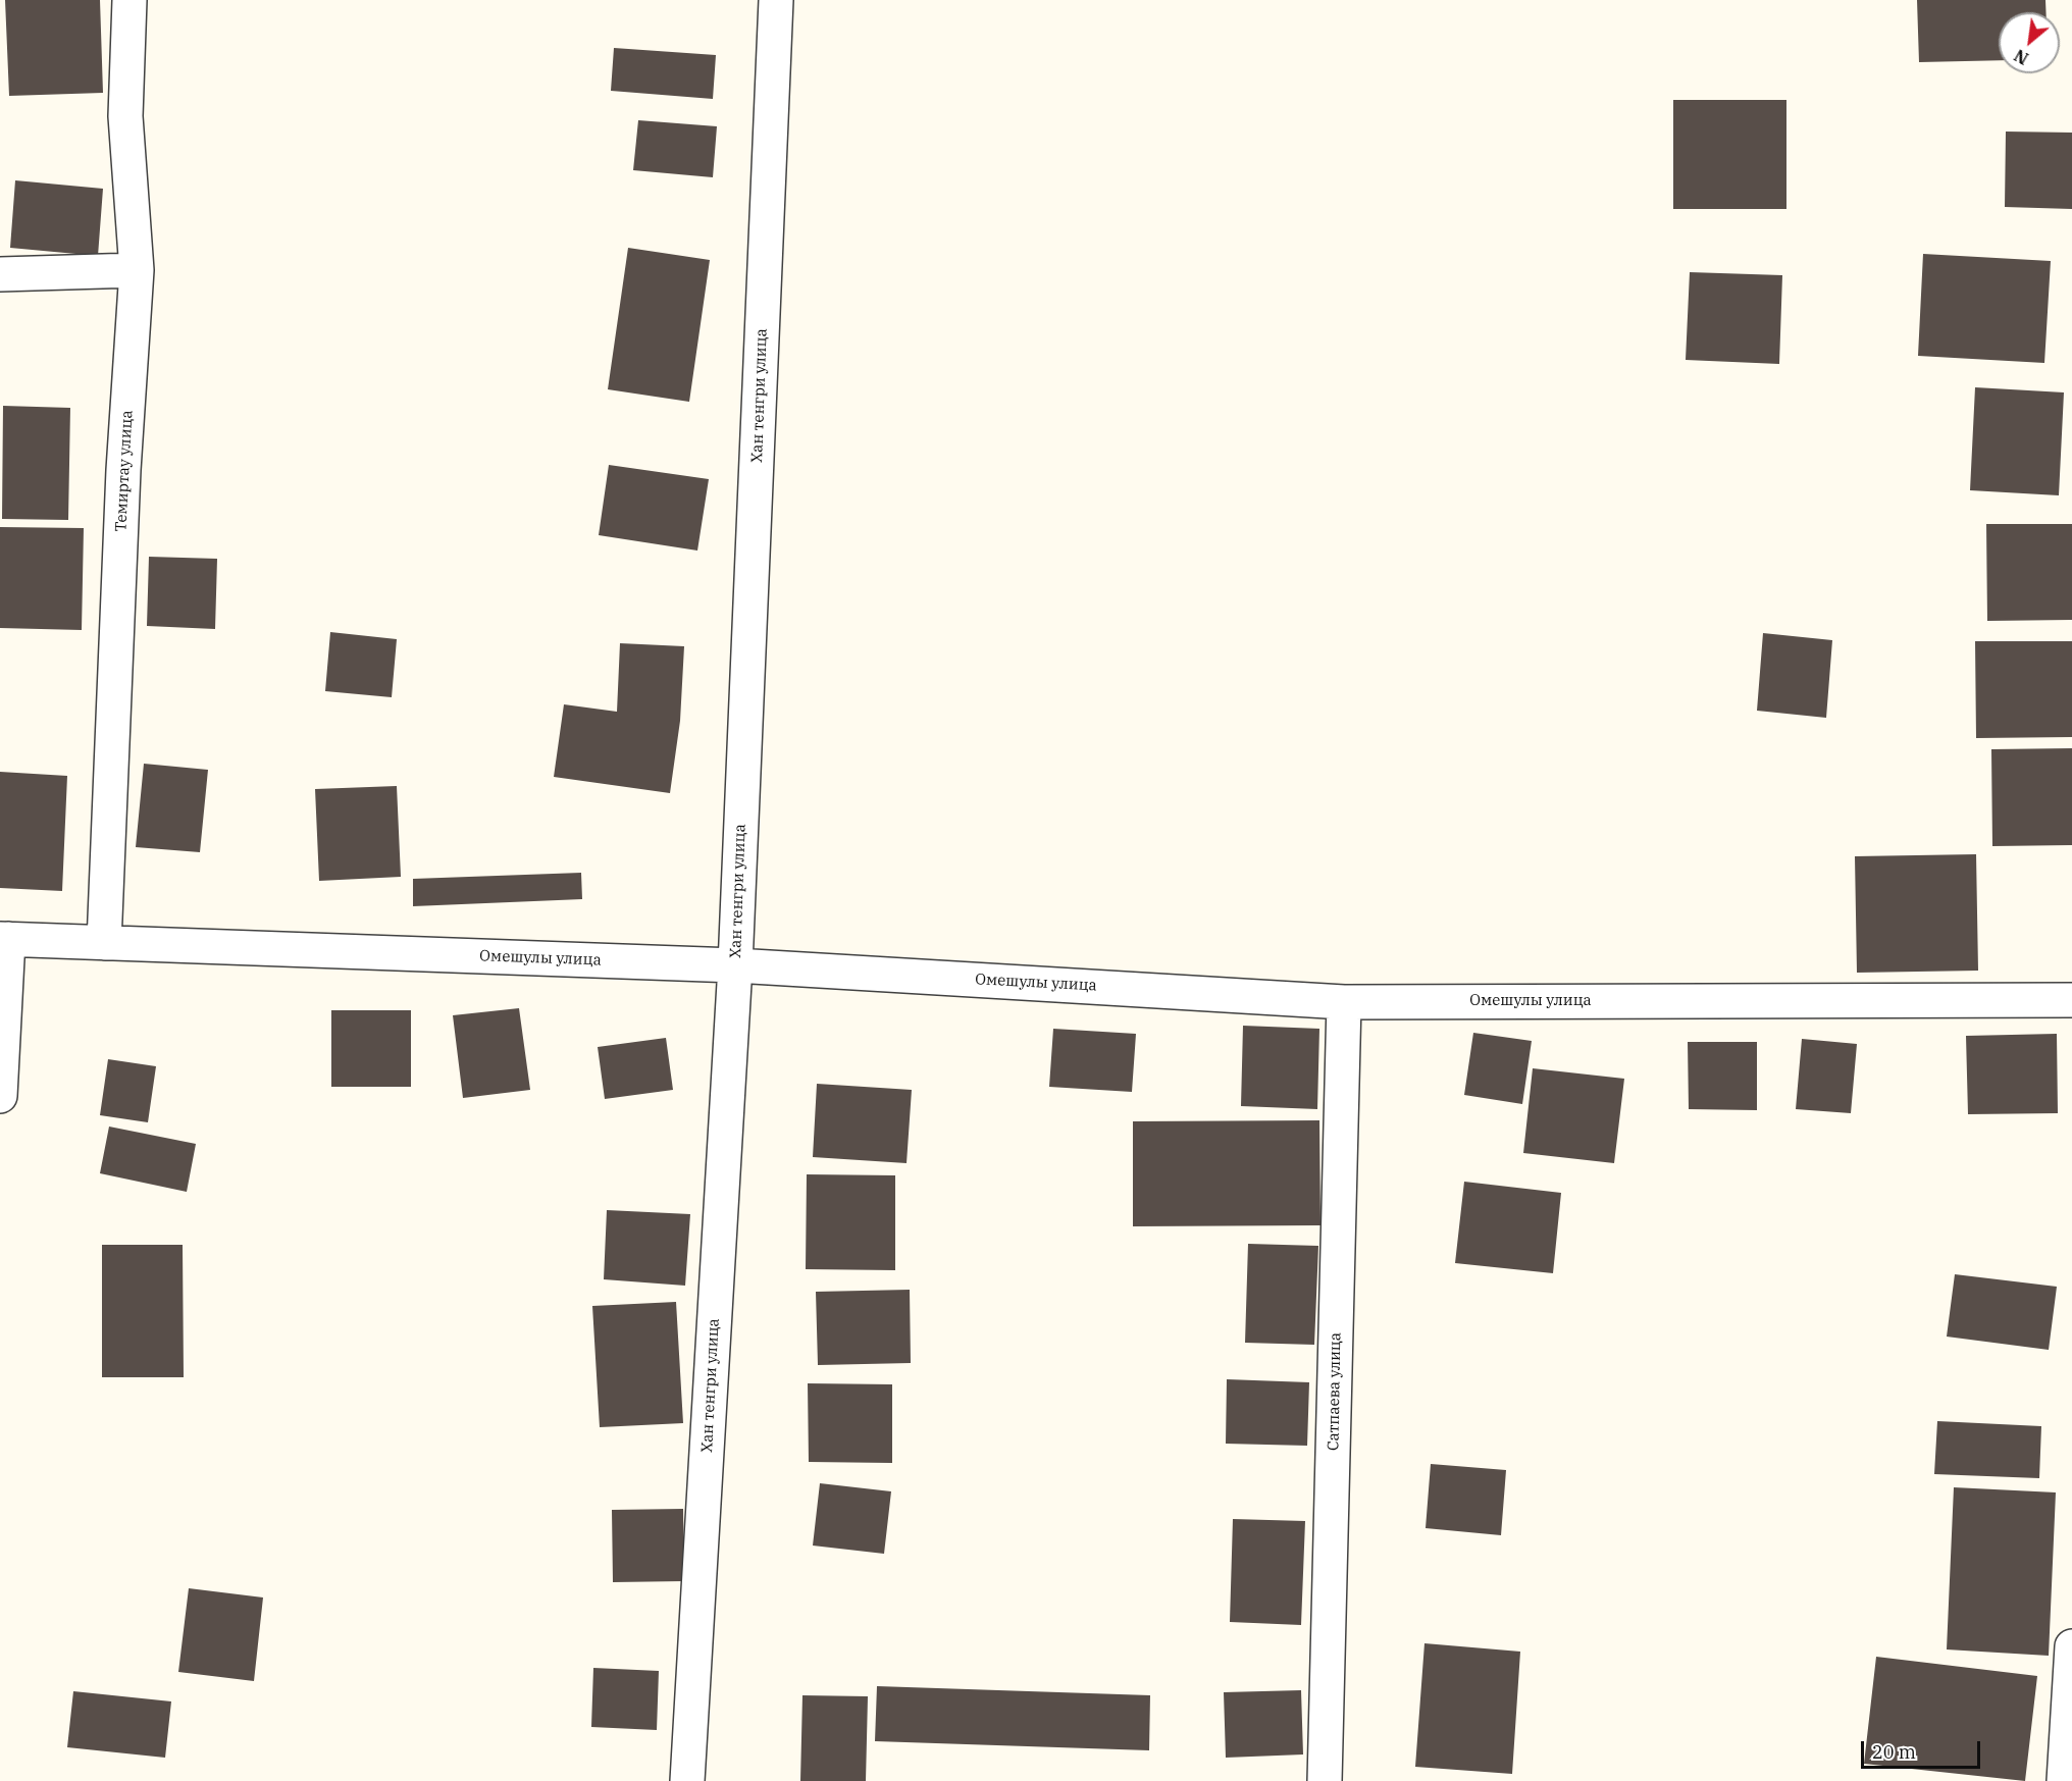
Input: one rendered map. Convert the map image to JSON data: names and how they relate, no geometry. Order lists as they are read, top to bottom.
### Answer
{
  "streets": {
    "street": [
      "Хан тенгри улица",
      "Темиртау улица",
      "Омешулы улица",
      "Сатпаева улица"
    ]
  },
  "crossings": [
    ["Хан тенгри улица", "Омешулы улица"],
    ["Темиртау улица", "Омешулы улица"],
    ["Омешулы улица", "Сатпаева улица"]
  ],
  "scale_bar": "20 m",
  "north": "bottom left"
}
